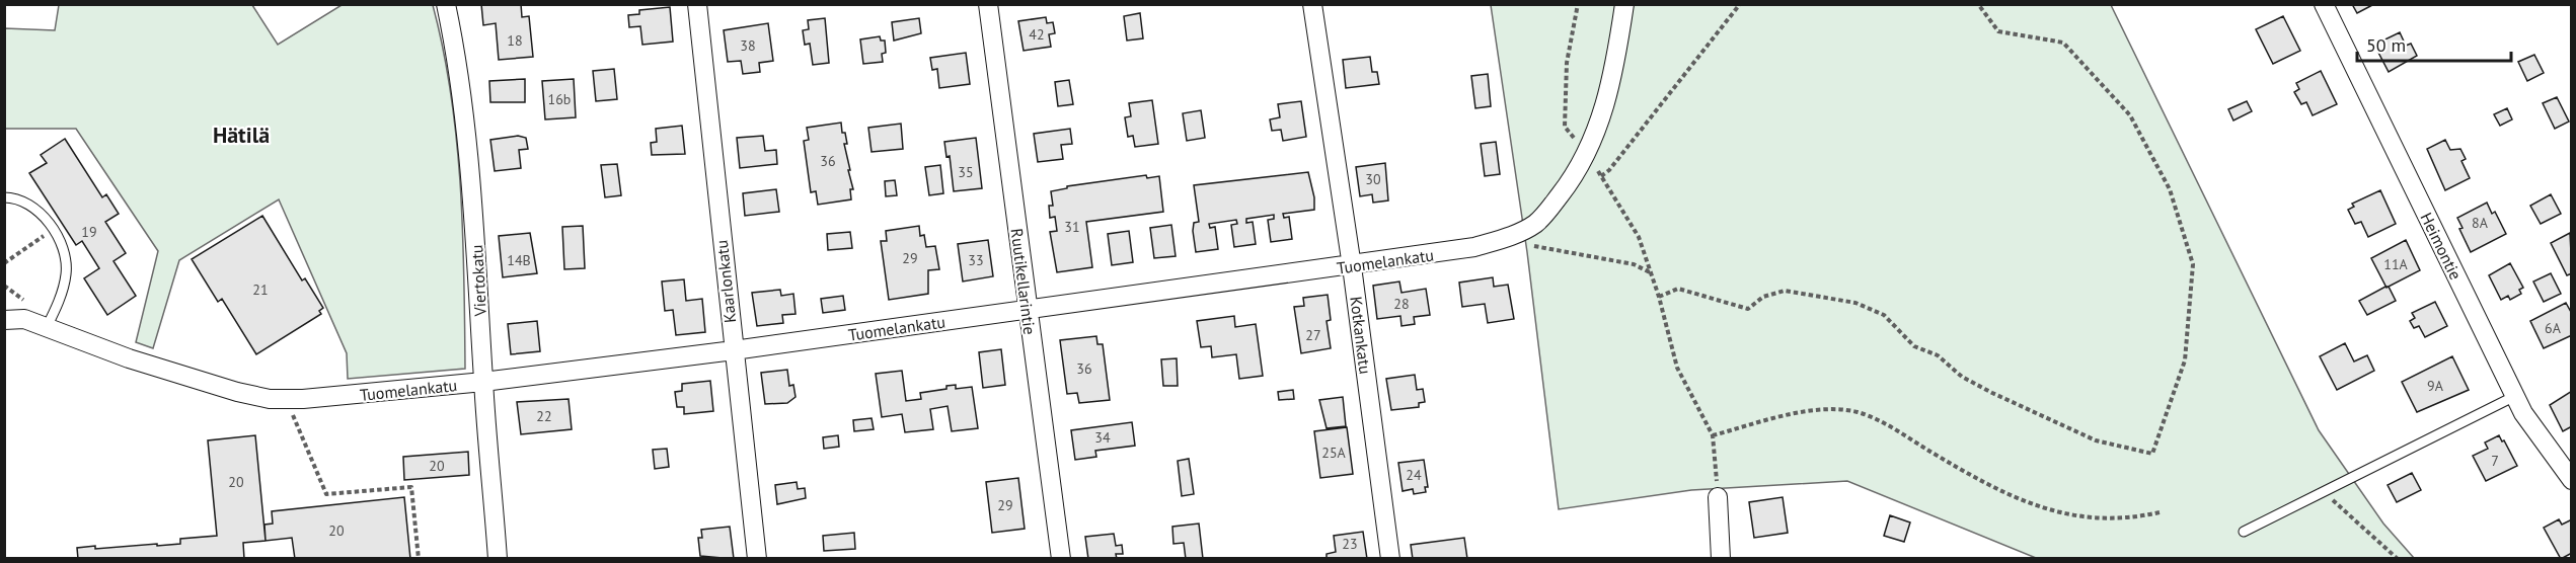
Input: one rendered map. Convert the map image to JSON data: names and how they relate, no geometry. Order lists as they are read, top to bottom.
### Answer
{
  "streets": {
    "street": [
      "Heimontie",
      "Tuomelankatu",
      "Viertokatu",
      "Kaarlonkatu",
      "Ruutikellarintie",
      "Kotkankatu"
    ]
  },
  "crossings": [
    ["Tuomelankatu", "Viertokatu"],
    ["Tuomelankatu", "Kaarlonkatu"],
    ["Tuomelankatu", "Ruutikellarintie"],
    ["Tuomelankatu", "Kotkankatu"]
  ],
  "districts": ["Hätilä"],
  "house_numbers": [
    "42",
    "18",
    "38",
    "16b",
    "36",
    "35",
    "30",
    "8A",
    "31",
    "19",
    "29",
    "14B",
    "33",
    "11A",
    "21",
    "28",
    "6A",
    "27",
    "36",
    "9A",
    "22",
    "34",
    "25A",
    "7",
    "20",
    "24",
    "20",
    "29",
    "20",
    "23"
  ],
  "scale_bar": "50 m"
}
